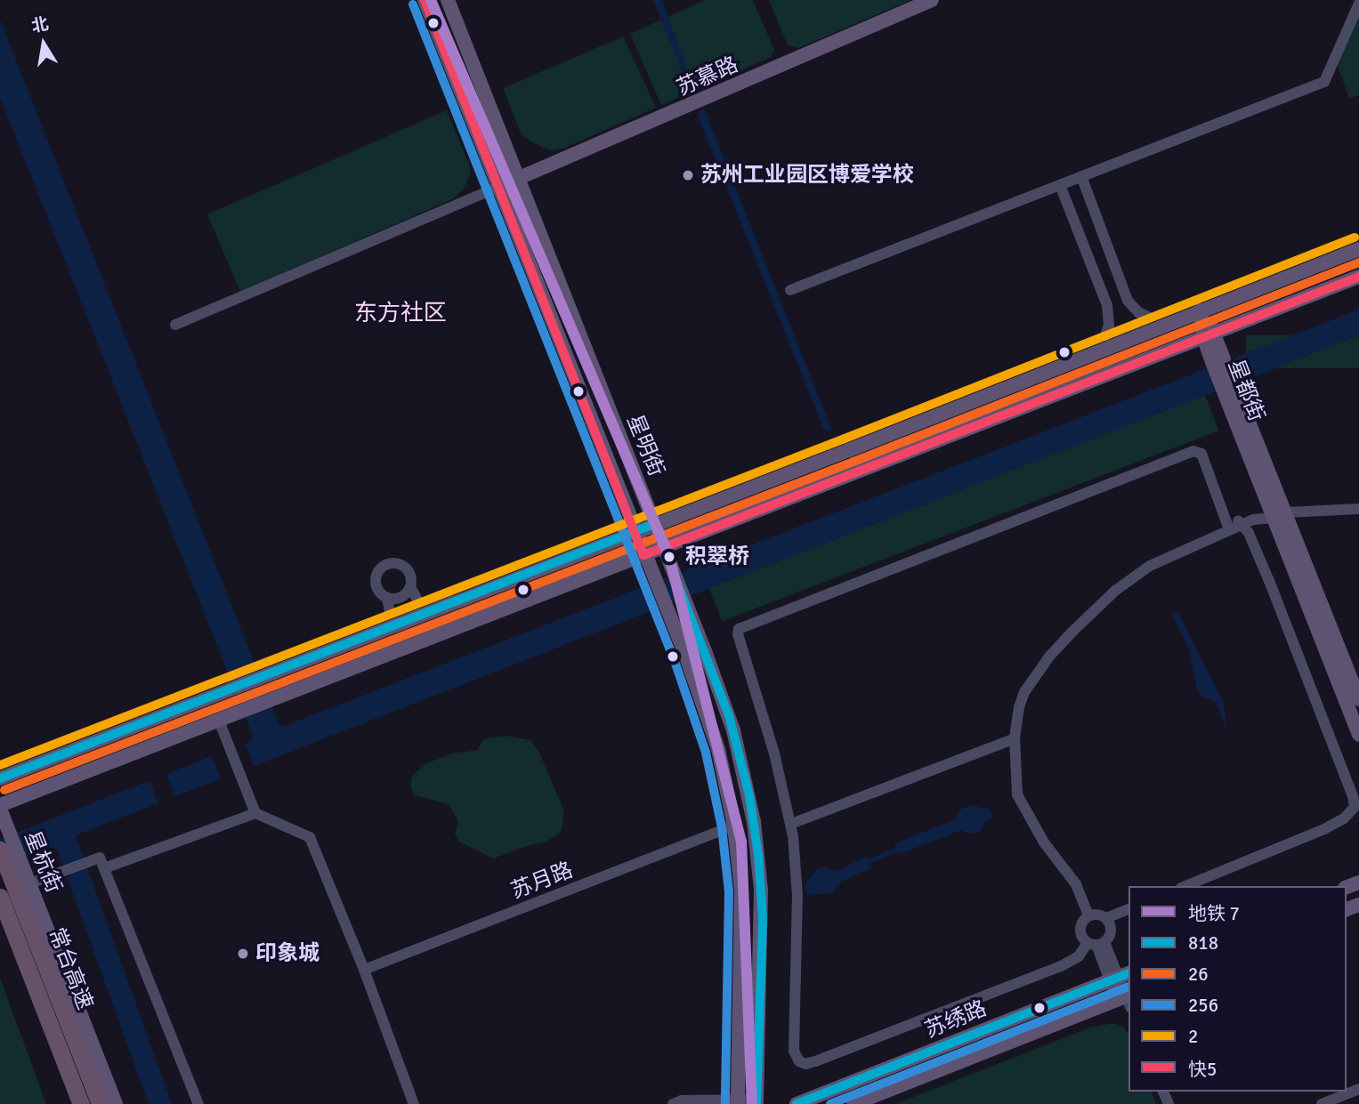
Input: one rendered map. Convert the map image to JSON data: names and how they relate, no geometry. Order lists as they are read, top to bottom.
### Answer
{
  "streets": {
    "highway": ["常台高速"],
    "main road": [
      "苏慕路",
      "星都街",
      "星明街",
      "星杭街",
      "苏绣路"
    ],
    "street": ["苏月路"]
  },
  "crossings": [
    ["苏慕路", "星明街"],
    ["星明街", "苏月路"]
  ],
  "districts": ["东方社区"],
  "places": ["苏州工业园区博爱学校", "积翠桥", "印象城"],
  "lines": [
    "metro line 7",
    "transit line 快5",
    "transit line 256",
    "transit line 2",
    "transit line 26",
    "transit line 818"
  ],
  "legend": [
    "地铁 7",
    "818",
    "26",
    "256",
    "2",
    "快5"
  ],
  "north": "top"
}
